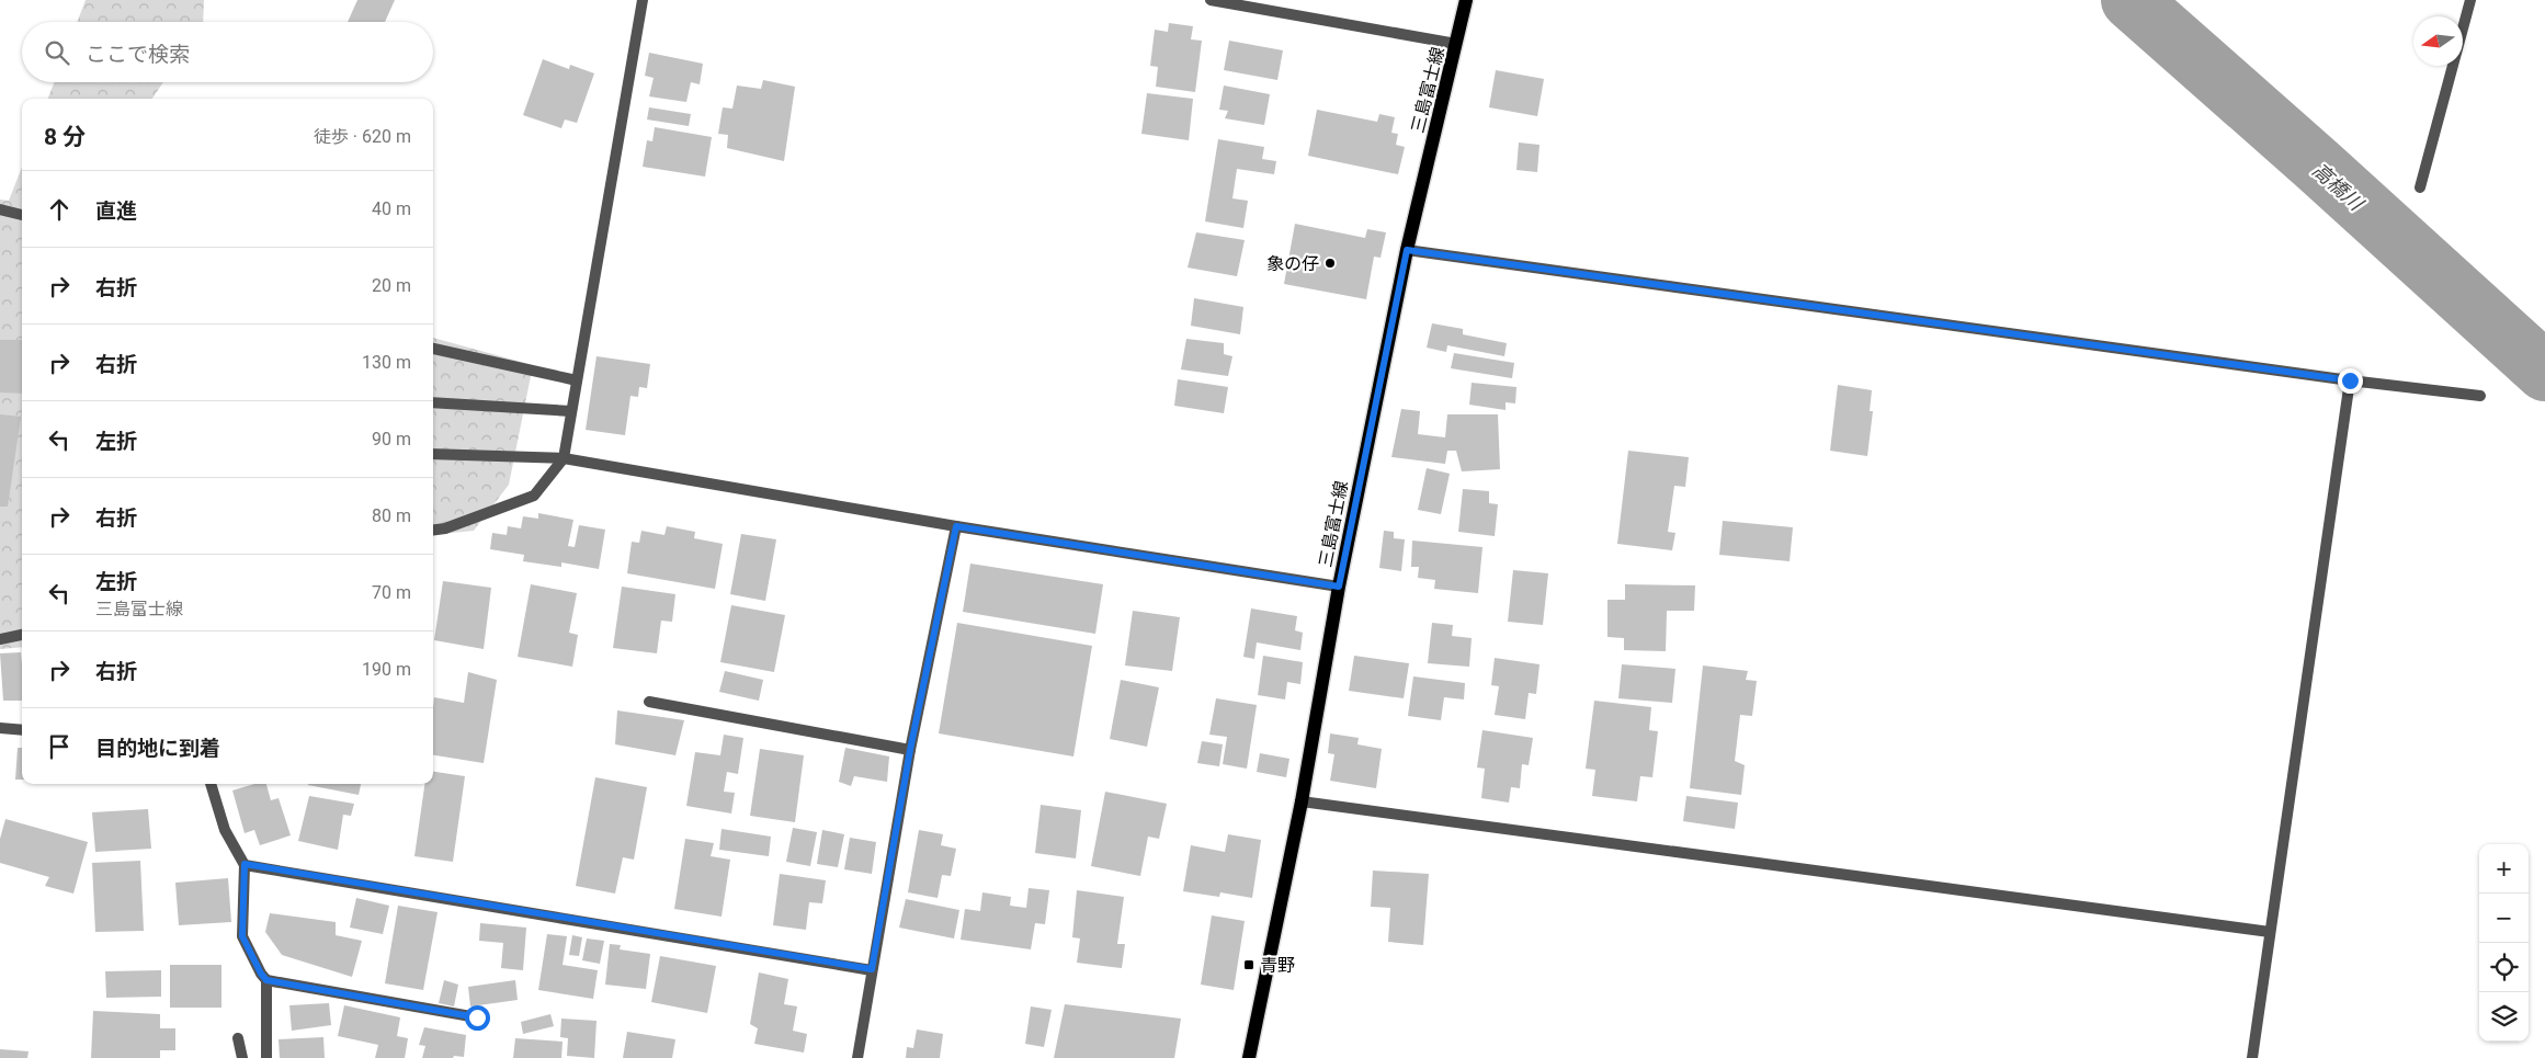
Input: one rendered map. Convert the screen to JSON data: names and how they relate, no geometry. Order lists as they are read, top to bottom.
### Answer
{
  "streets": {
    "main road": ["三島富士線"]
  },
  "water": ["高橋川"],
  "places": {
    "other": ["象の仔"],
    "transit": ["青野"]
  },
  "north": "left",
  "page": {
    "search": "ここで検索",
    "heading": ["8 分", "徒歩 · 620 m"],
    "list": [
      ["直進", "40 m"],
      ["右折", "20 m"],
      ["右折", "130 m"],
      ["左折", "90 m"],
      ["右折", "80 m"],
      ["左折", "三島富士線", "70 m"],
      ["右折", "190 m"],
      "目的地に到着"
    ],
    "map_buttons": ["+", "−"]
  }
}
